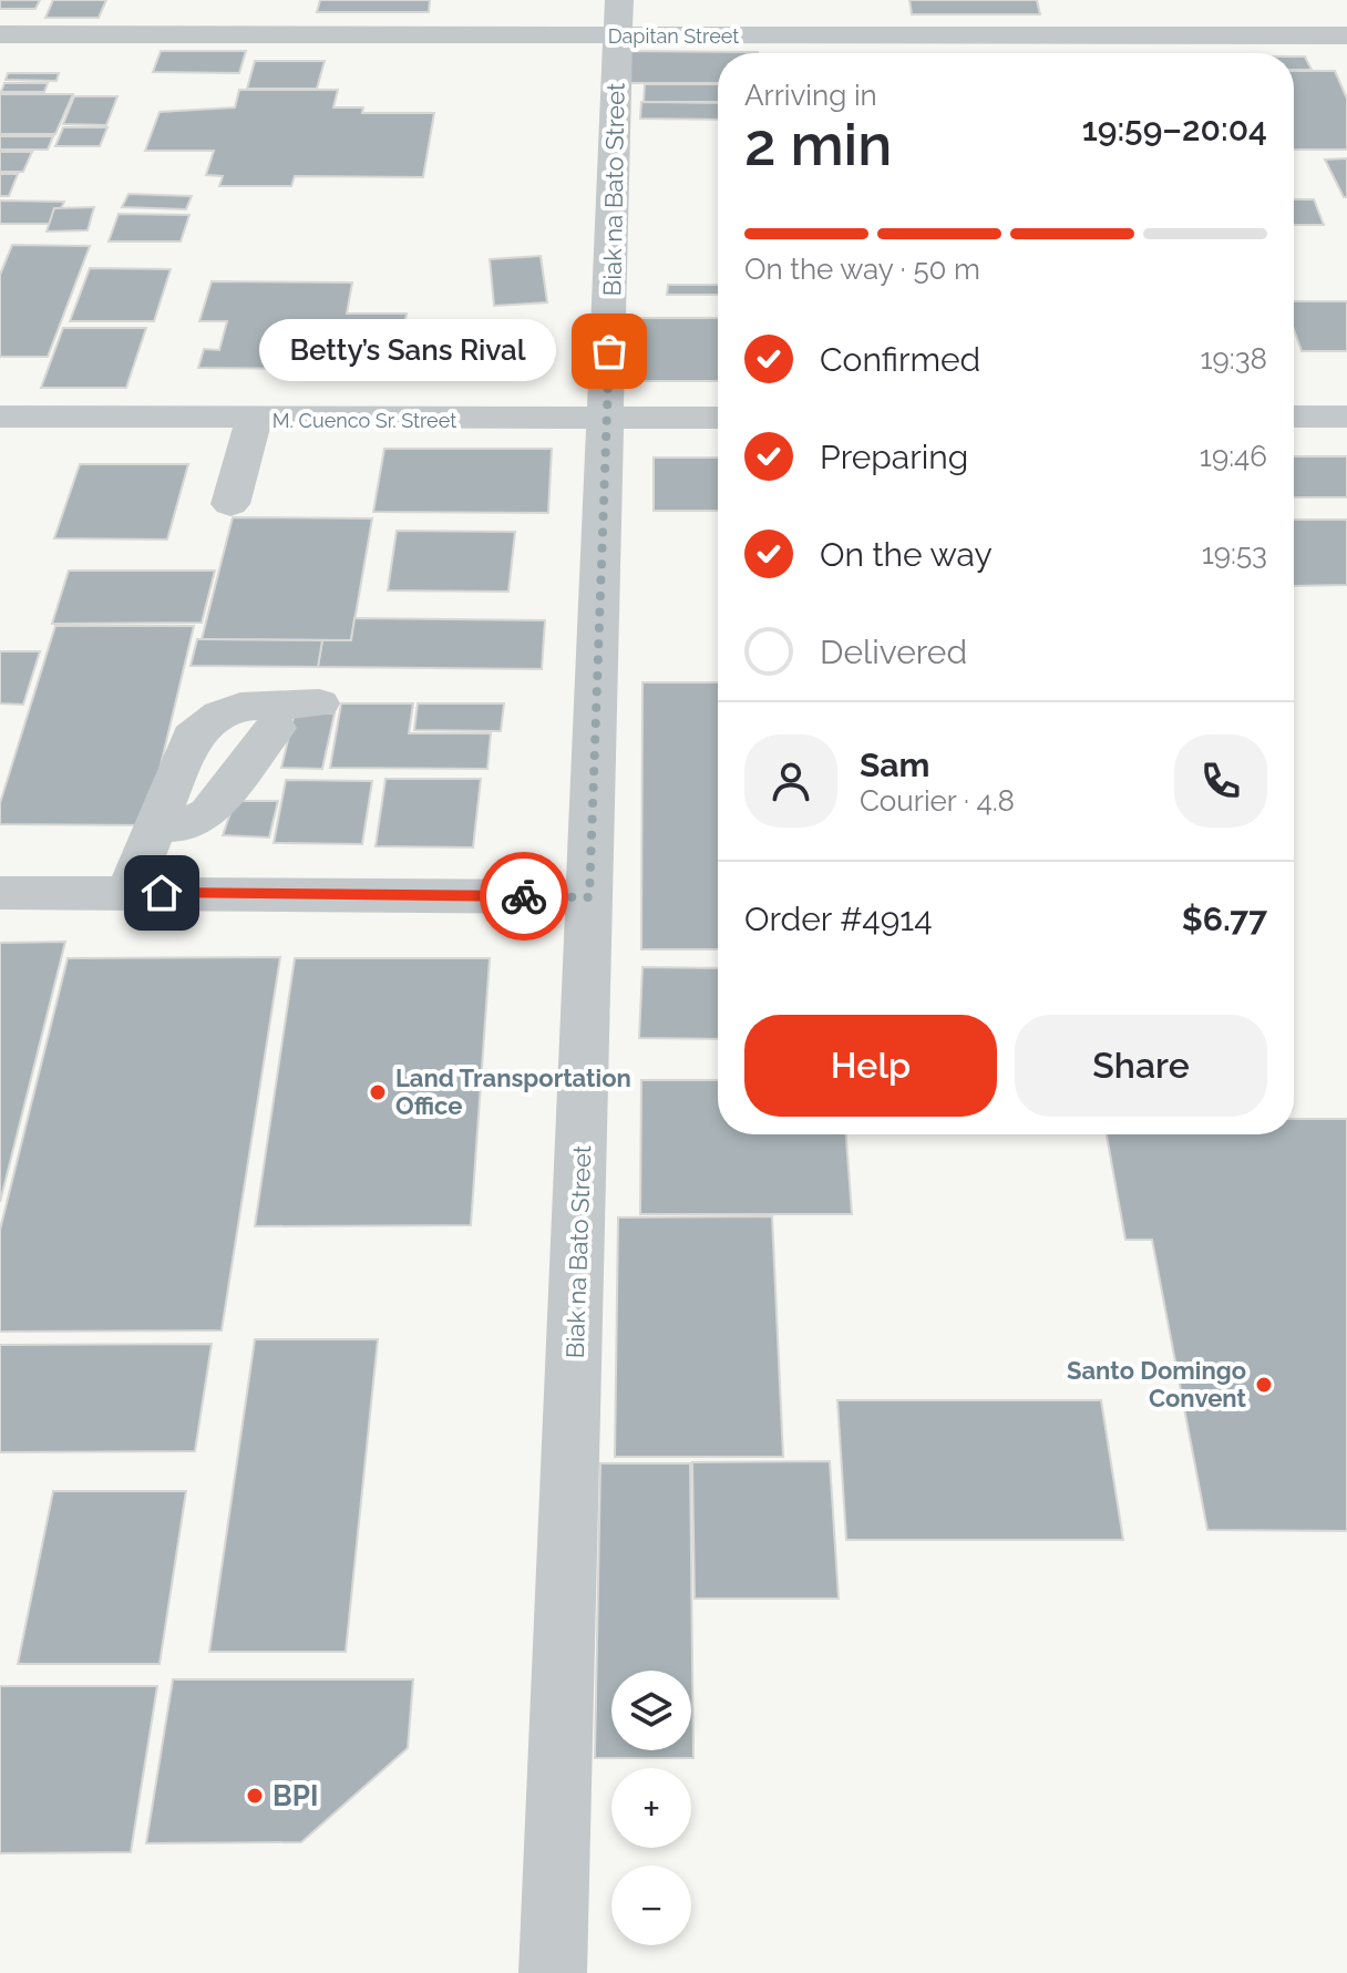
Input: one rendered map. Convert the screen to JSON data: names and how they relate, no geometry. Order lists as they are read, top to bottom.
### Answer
{
  "streets": {
    "street": ["Dapitan Street", "Biak na Bato Street", "M. Cuenco Sr. Street"]
  },
  "crossings": [
    ["Dapitan Street", "Biak na Bato Street"],
    ["Biak na Bato Street", "M. Cuenco Sr. Street"]
  ],
  "places": [
    "Betty’s Sans Rival",
    "Land Transportation Office",
    "Santo Domingo Convent",
    "BPI"
  ],
  "page": {
    "heading": ["2 min", "Arriving in", "19:59–20:04"],
    "panel": [
      "Sam",
      "Courier · 4.8",
      "Order #4914",
      "$6.77"
    ],
    "bar": "On the way · 50 m",
    "list": [
      ["Confirmed", "19:38"],
      ["Preparing", "19:46"],
      ["On the way", "19:53"],
      "Delivered"
    ],
    "bubble": "Betty’s Sans Rival",
    "buttons": ["Help", "Share"],
    "map_buttons": ["+", "−"]
  }
}
